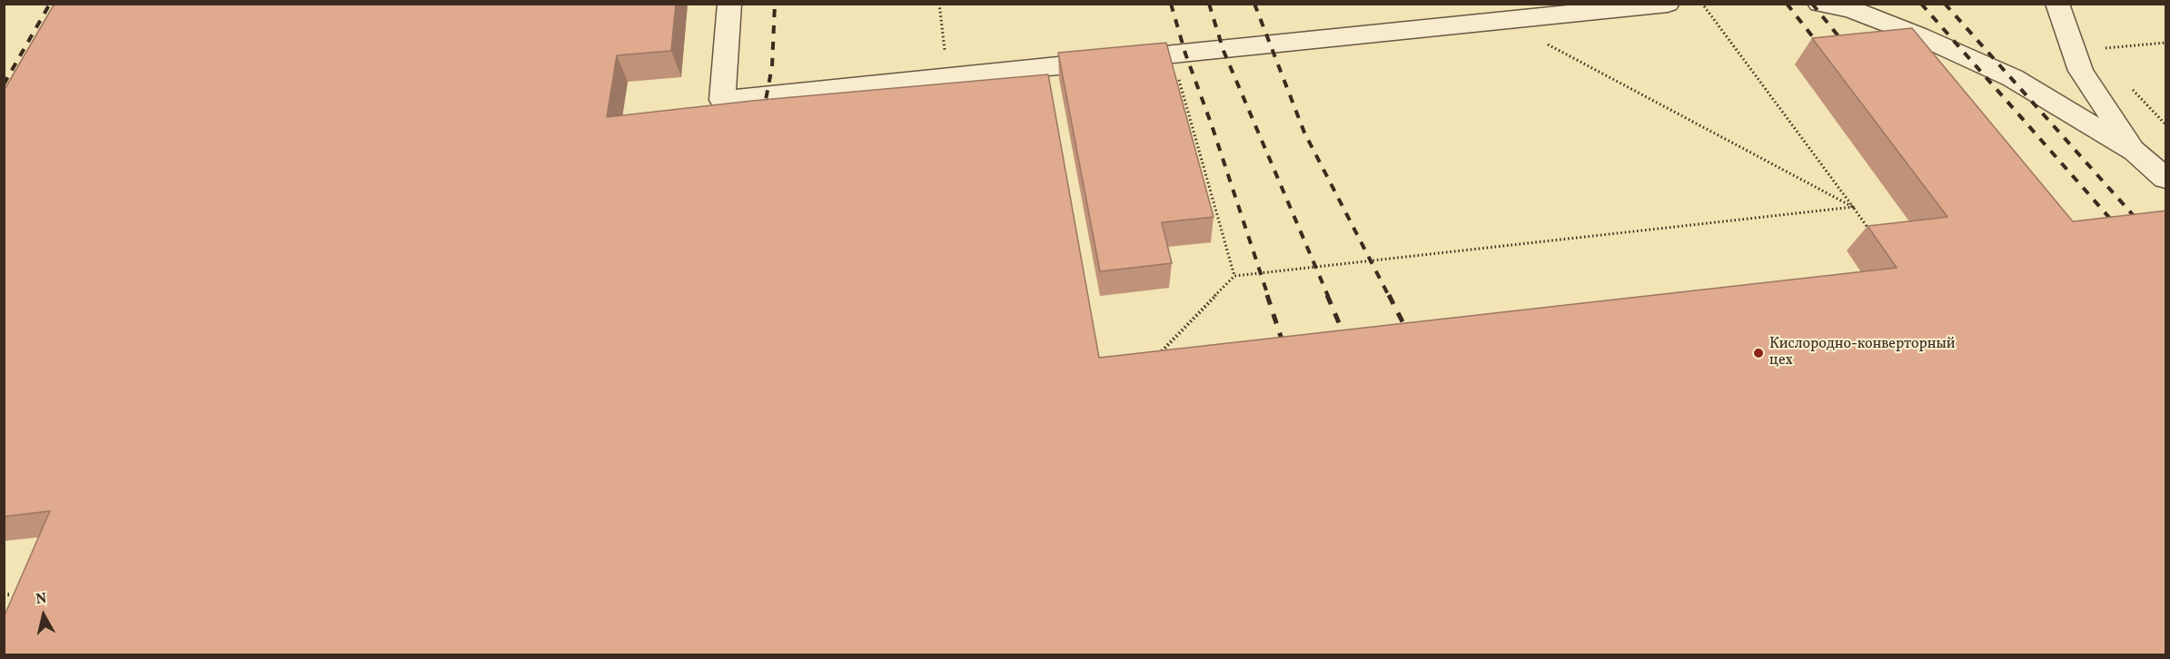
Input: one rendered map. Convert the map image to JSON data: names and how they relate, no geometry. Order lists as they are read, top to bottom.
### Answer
{
  "places": ["Кислородно-конверторный цех"],
  "north": "top"
}
